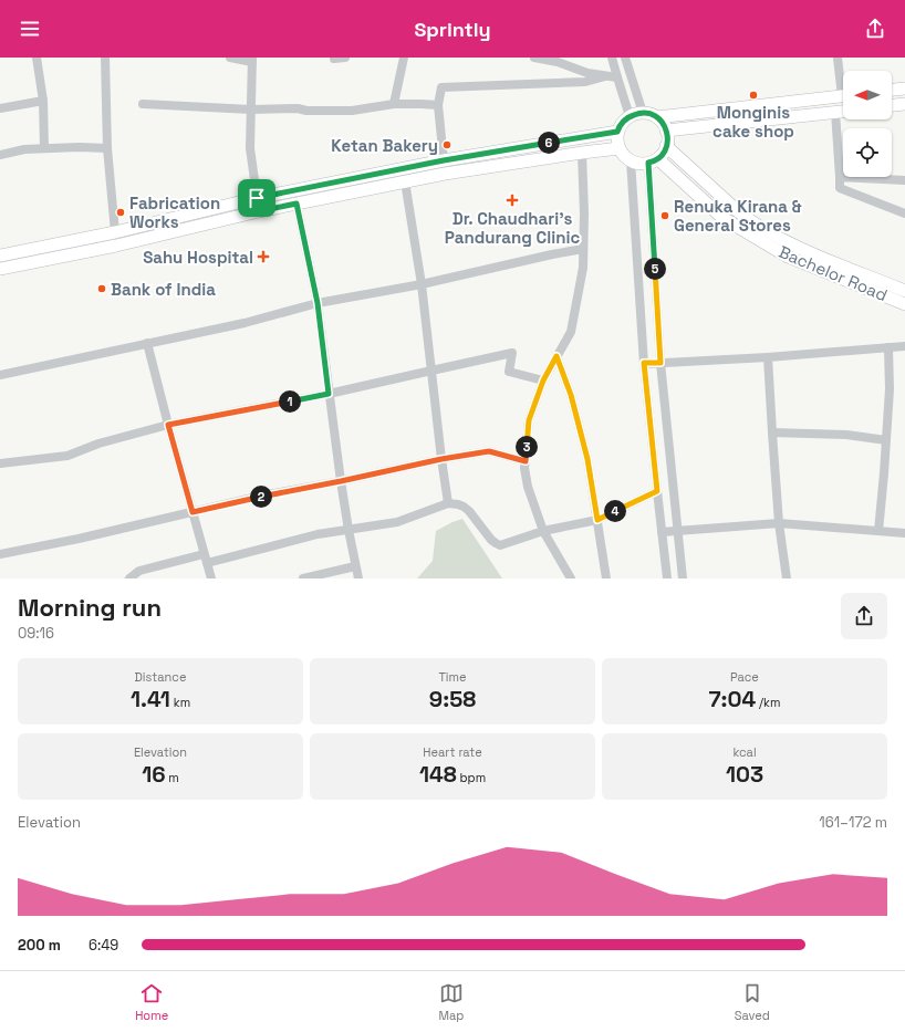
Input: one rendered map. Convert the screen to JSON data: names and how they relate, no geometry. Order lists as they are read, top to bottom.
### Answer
{
  "streets": {
    "main road": ["Bachelor Road"]
  },
  "places": {
    "other": [
      "Monginis cake shop",
      "Ketan Bakery",
      "Fabrication Works",
      "Renuka Kirana & General Stores",
      "Bank of India"
    ],
    "health": ["Dr. Chaudhari's Pandurang Clinic", "Sahu Hospital"]
  },
  "north": "left",
  "page": {
    "header": "Sprintly",
    "pins": [
      "6",
      "5",
      "1",
      "3",
      "2",
      "4"
    ],
    "heading": ["Morning run", "09:16"],
    "stats": [
      ["Distance", "1.41 km"],
      ["Time", "9:58"],
      ["Pace", "7:04 /km"],
      ["Elevation", "16 m"],
      ["Heart rate", "148 bpm"],
      ["kcal", "103"]
    ],
    "chart": ["Elevation", "161–172 m"],
    "list": [
      {
        "name": "200 m",
        "note": "6:49"
      }
    ],
    "tabs": ["Home", "Map", "Saved"]
  }
}
